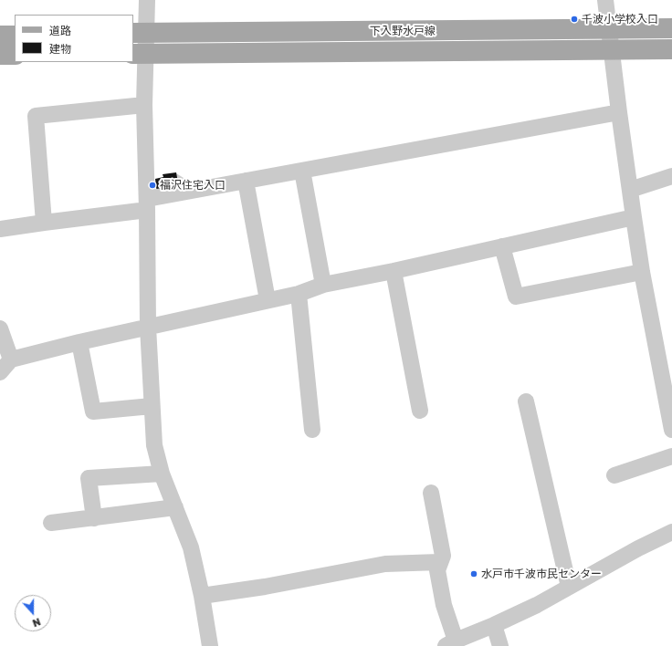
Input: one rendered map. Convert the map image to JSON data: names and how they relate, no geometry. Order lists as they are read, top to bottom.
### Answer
{
  "streets": {
    "main road": ["下入野水戸線"]
  },
  "places": ["千波小学校入口", "福沢住宅入口", "水戸市千波市民センター"],
  "legend": ["道路", "建物"],
  "north": "bottom"
}
